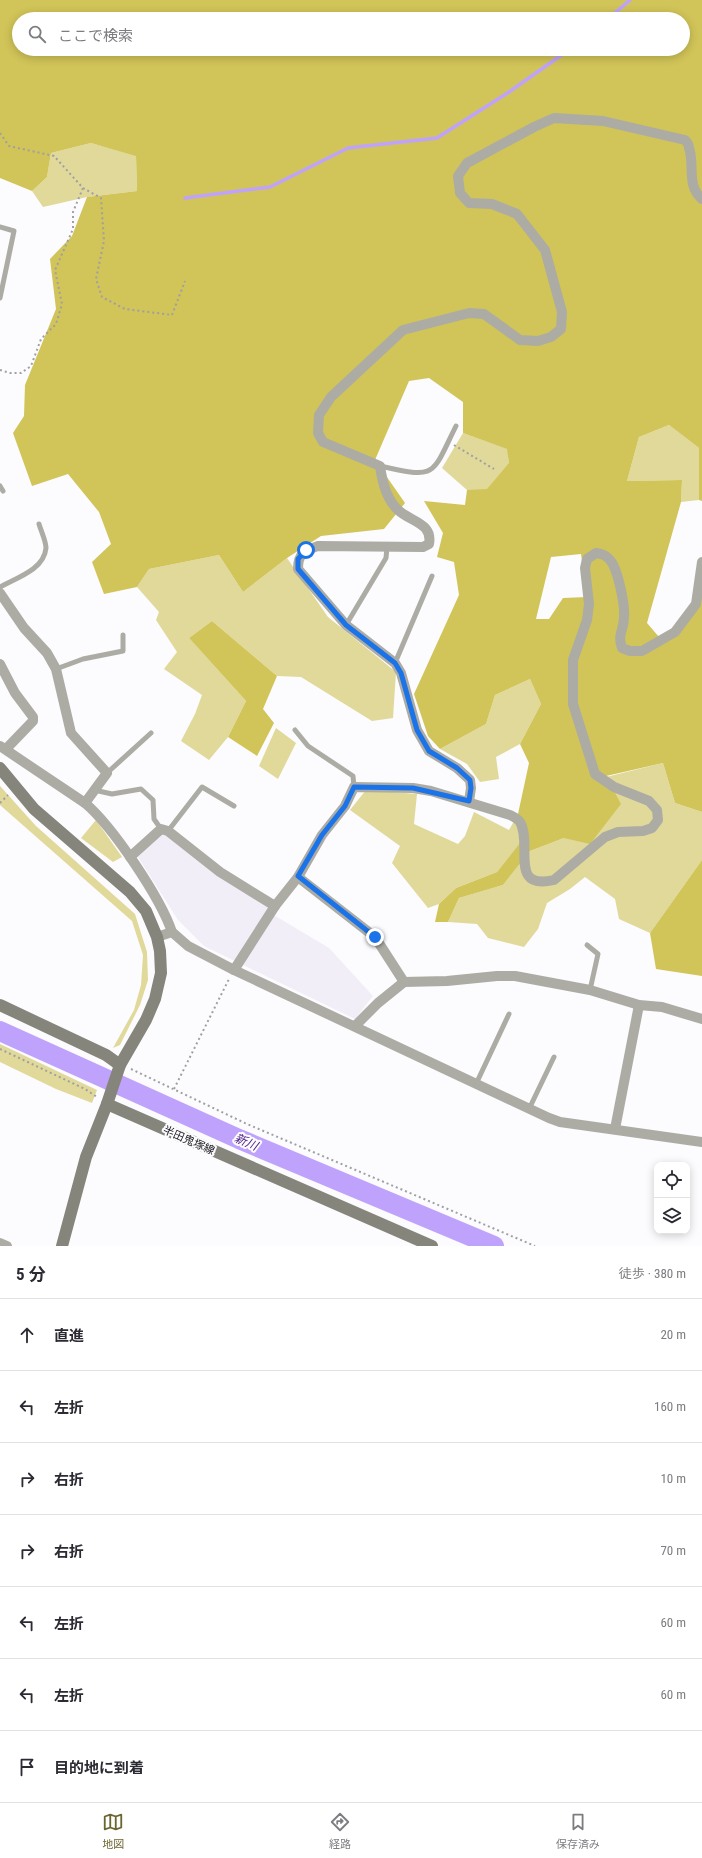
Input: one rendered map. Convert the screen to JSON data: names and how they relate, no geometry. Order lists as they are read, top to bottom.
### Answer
{
  "streets": {
    "main road": ["半田鬼塚線"]
  },
  "water": ["新川"],
  "page": {
    "search": "ここで検索",
    "heading": ["5 分", "徒歩 · 380 m"],
    "list": [
      ["直進", "20 m"],
      ["左折", "160 m"],
      ["右折", "10 m"],
      ["右折", "70 m"],
      ["左折", "60 m"],
      ["左折", "60 m"],
      "目的地に到着"
    ],
    "nav": ["地図", "経路", "保存済み"]
  }
}
